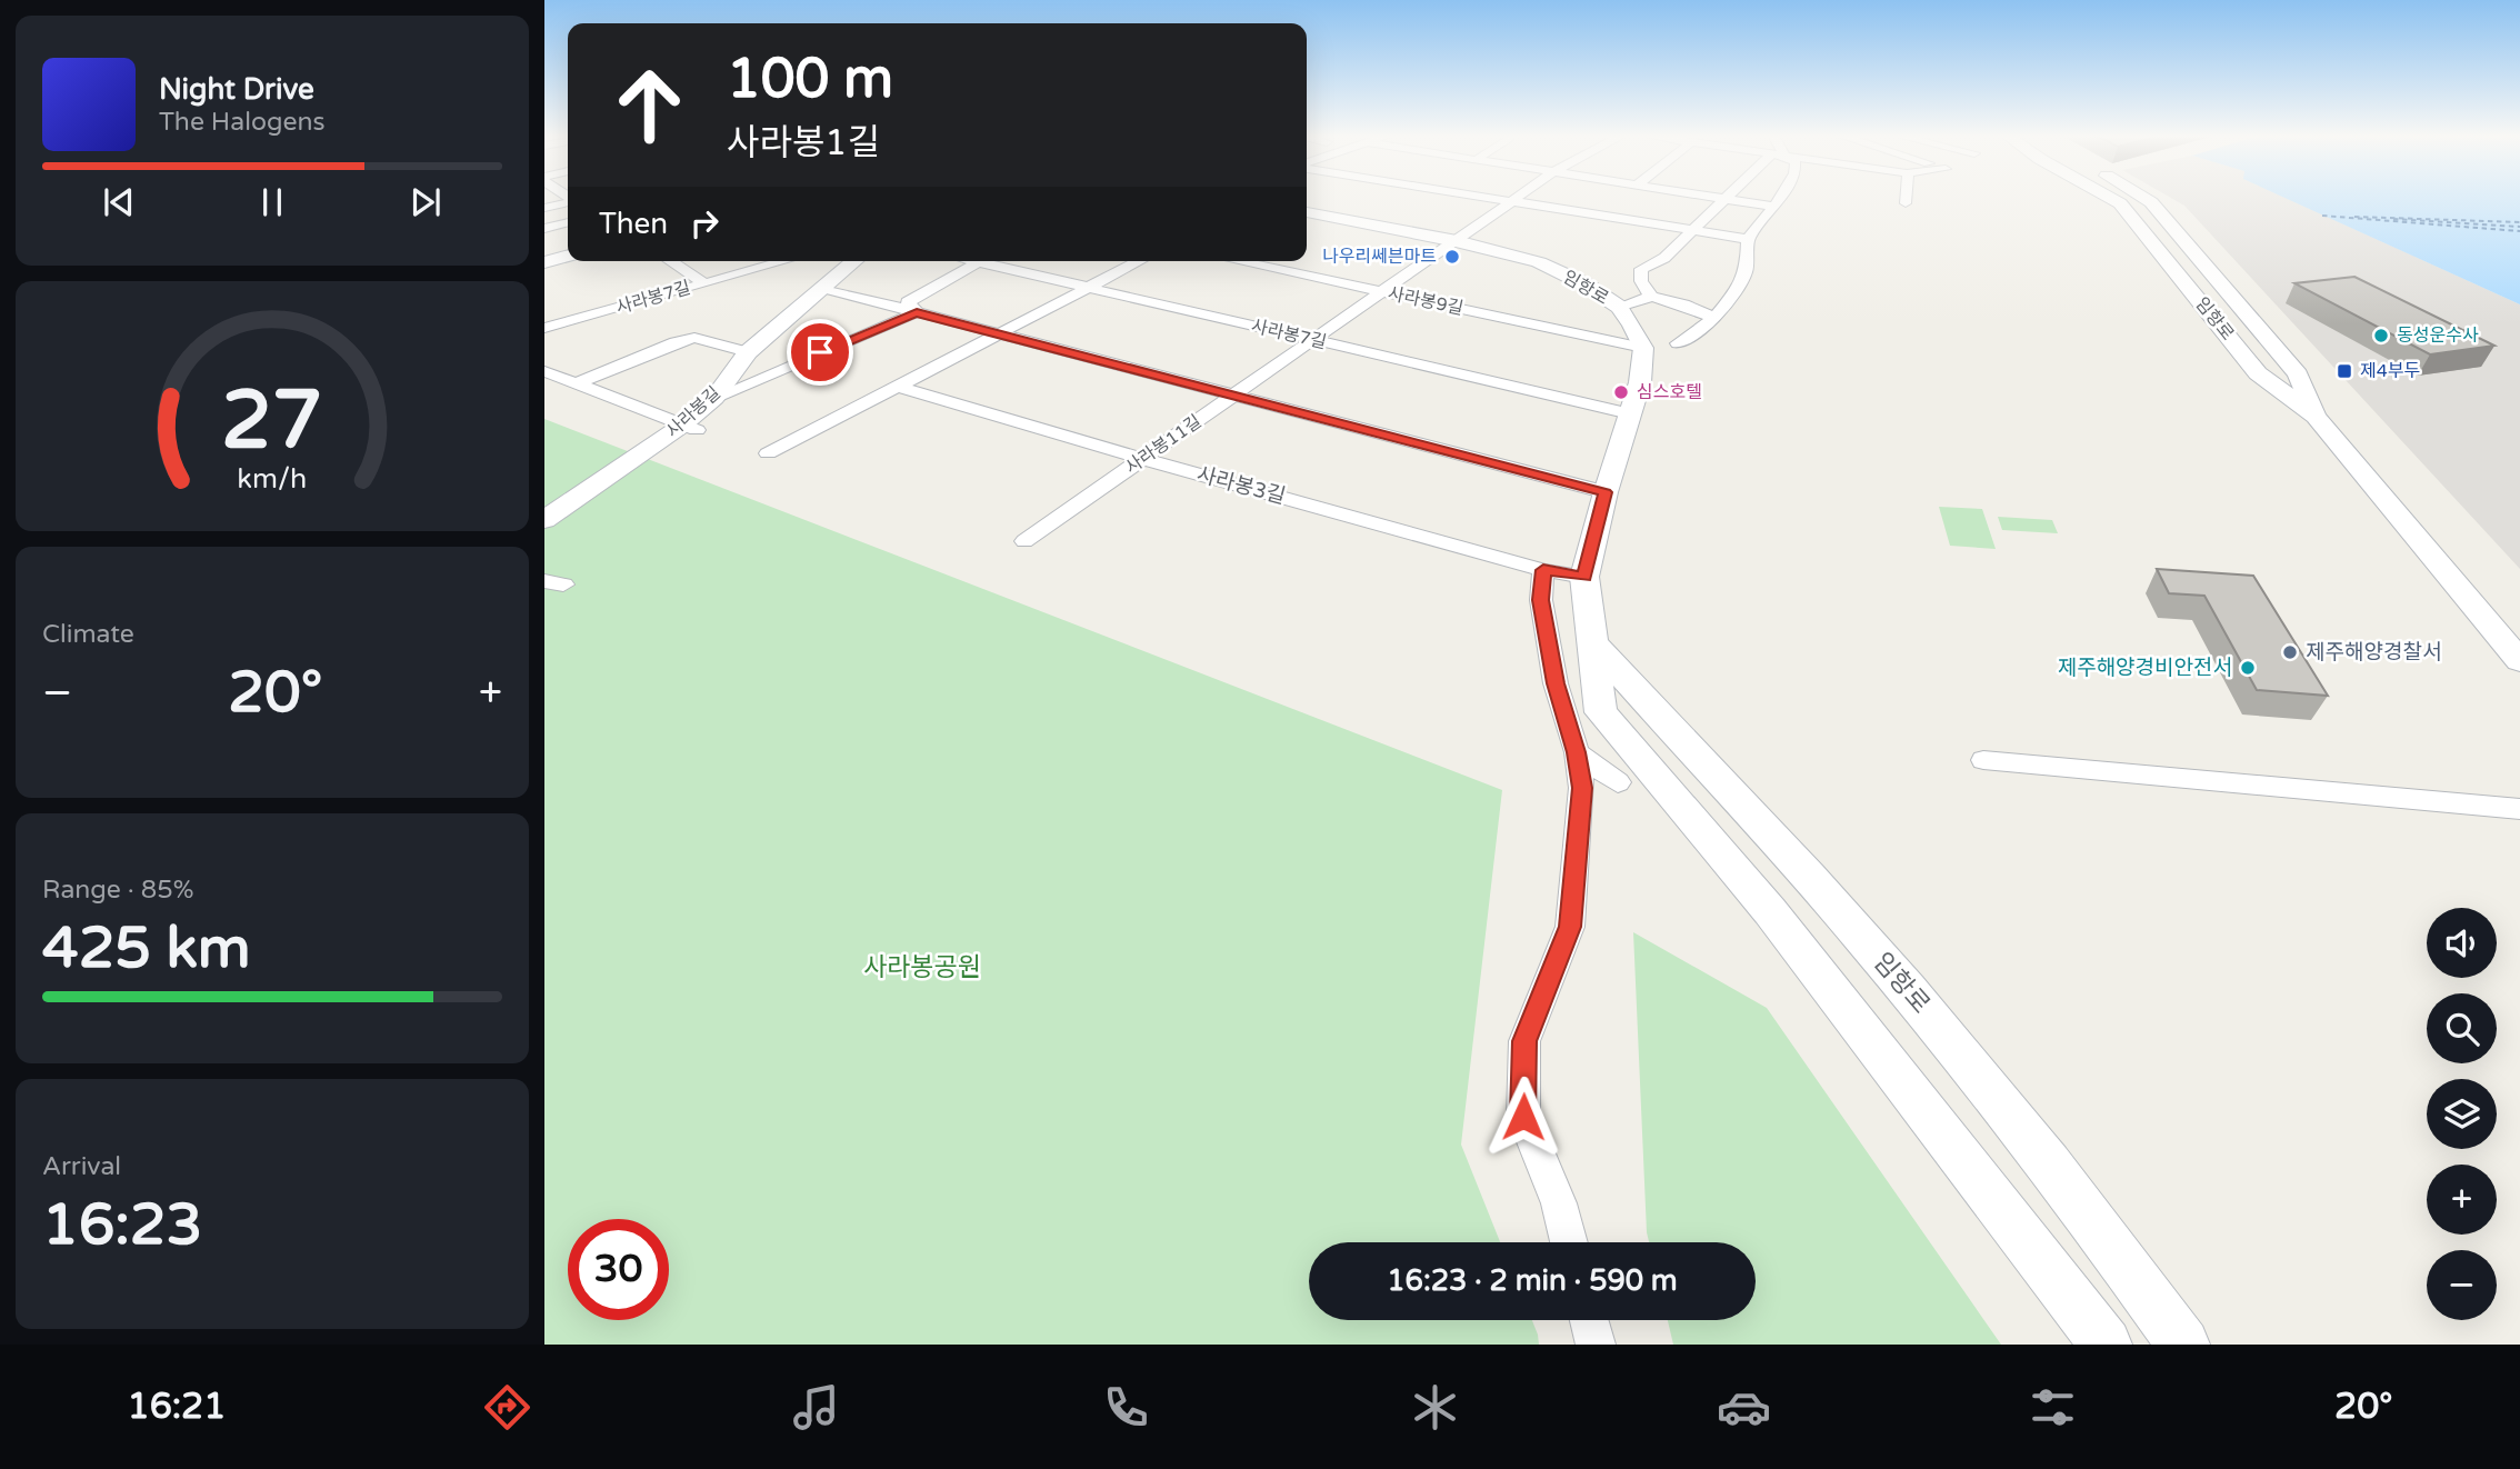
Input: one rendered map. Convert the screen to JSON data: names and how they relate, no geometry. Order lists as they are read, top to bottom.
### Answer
{
  "streets": {
    "main road": ["임항로", "사라봉길"],
    "street": [
      "사라봉7길",
      "사라봉9길",
      "사라봉11길",
      "사라봉3길"
    ]
  },
  "crossings": [
    ["임항로", "사라봉9길"],
    ["임항로", "사라봉11길"],
    ["사라봉7길", "사라봉11길"],
    ["사라봉9길", "사라봉11길"],
    ["사라봉11길", "사라봉3길"]
  ],
  "parks": ["사라봉공원"],
  "places": {
    "other": [
      "나우리쎄븐마트",
      "동성운수사",
      "심스호텔",
      "제주해양경찰서",
      "제주해양경비안전서"
    ],
    "transit": ["제4부두"]
  },
  "page": {
    "turn": ["100 m", "사라봉1길"],
    "song": ["Night Drive", "The Halogens"],
    "then": "Then",
    "tile": [
      "Climate",
      ["Range · 85%", "425 km"],
      ["Arrival", "16:23"]
    ],
    "heat": ["−", "20°", "+"],
    "map_buttons": ["+", "−"],
    "limit": "30",
    "trip": "16:23 · 2 min · 590 m",
    "tabs": ["16:21", "20°"],
    "gauge": ["27", "km/h"]
  }
}
